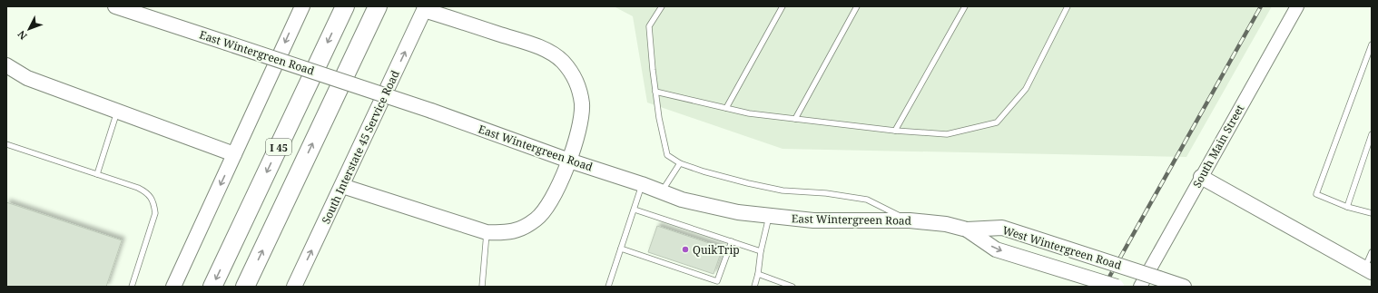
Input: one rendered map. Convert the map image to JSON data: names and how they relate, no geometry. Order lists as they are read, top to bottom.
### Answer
{
  "streets": {
    "highway": ["I 45"],
    "main road": ["East Wintergreen Road", "South Interstate 45 Service Road", "West Wintergreen Road"],
    "street": ["South Main Street"]
  },
  "crossings": [
    ["East Wintergreen Road", "West Wintergreen Road"]
  ],
  "places": ["QuikTrip"],
  "north": "bottom left"
}
